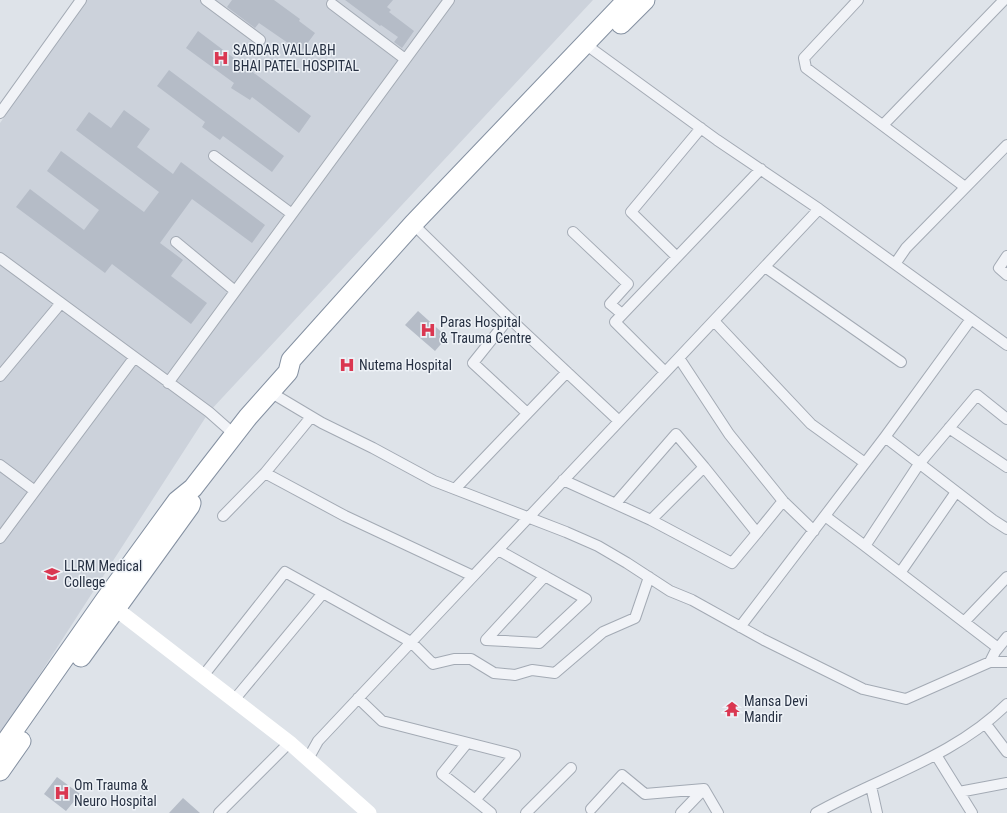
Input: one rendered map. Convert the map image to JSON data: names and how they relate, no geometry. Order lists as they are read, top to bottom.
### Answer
{
  "places": {
    "hospital": [
      "SARDAR VALLABH BHAI PATEL HOSPITAL",
      "Paras Hospital & Trauma Centre",
      "Nutema Hospital",
      "Om Trauma & Neuro Hospital"
    ],
    "school or university": ["LLRM Medical College"],
    "temple": ["Mansa Devi Mandir"]
  }
}
